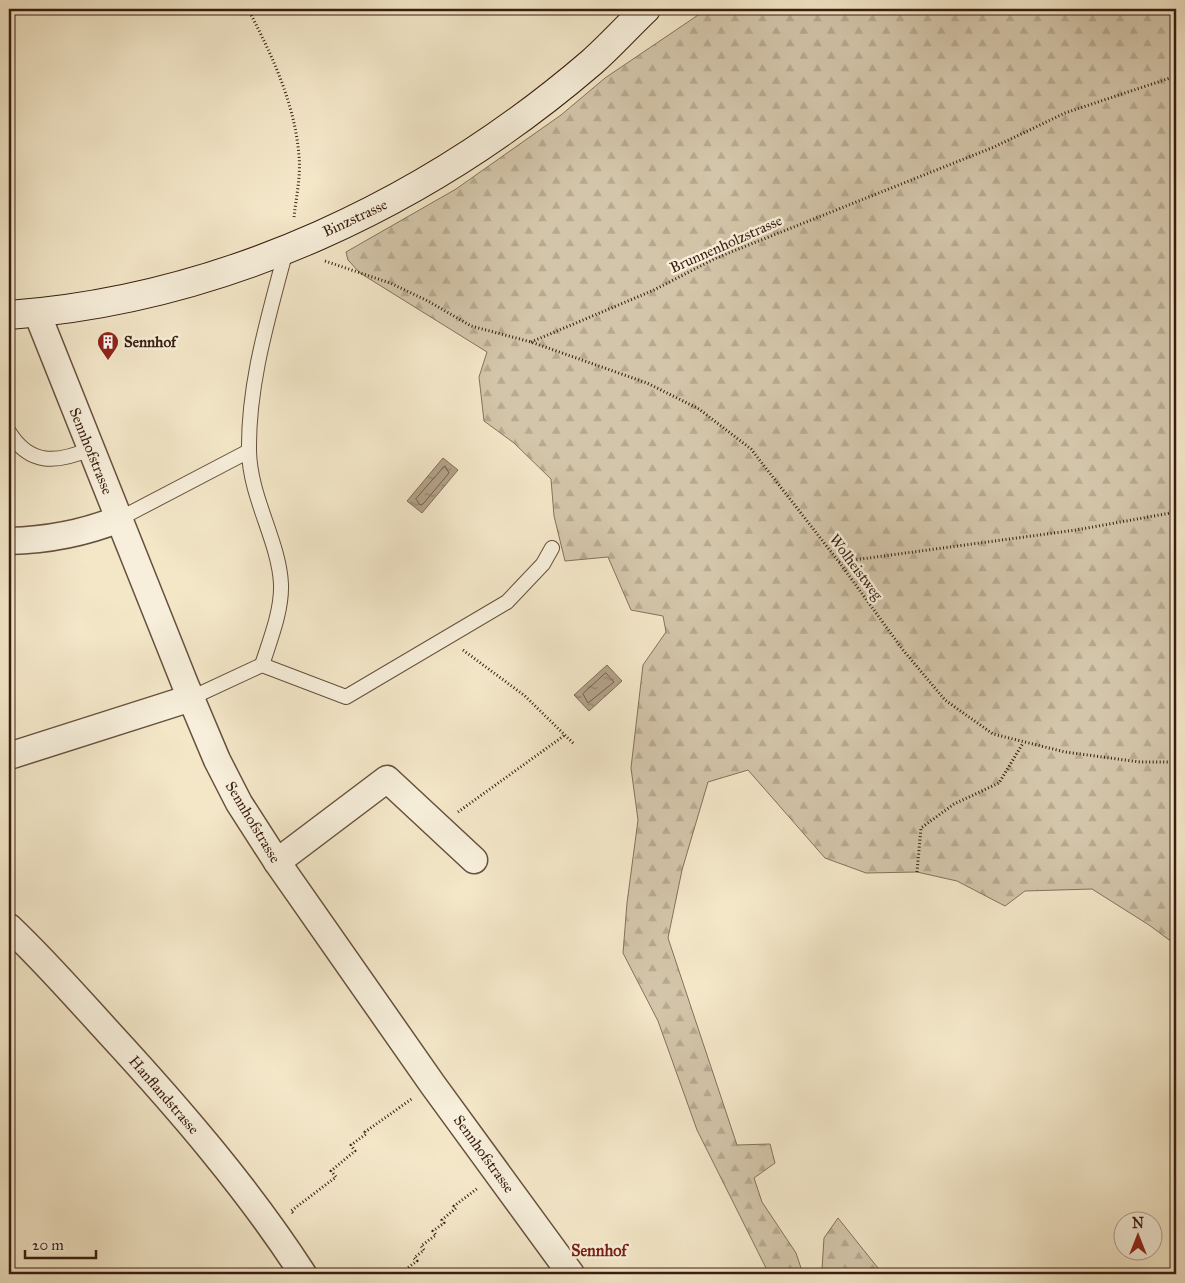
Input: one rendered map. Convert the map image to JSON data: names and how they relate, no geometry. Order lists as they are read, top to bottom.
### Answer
{
  "streets": {
    "main road": ["Binzstrasse"],
    "street": ["Sennhofstrasse", "Hanflandstrasse"],
    "path": ["Brunnenholzstrasse", "Wolheistweg"]
  },
  "crossings": [
    ["Binzstrasse", "Sennhofstrasse"],
    ["Brunnenholzstrasse", "Wolheistweg"]
  ],
  "districts": ["Sennhof"],
  "places": {
    "building": ["Sennhof"]
  },
  "scale_bar": "20 m",
  "north": "top"
}
